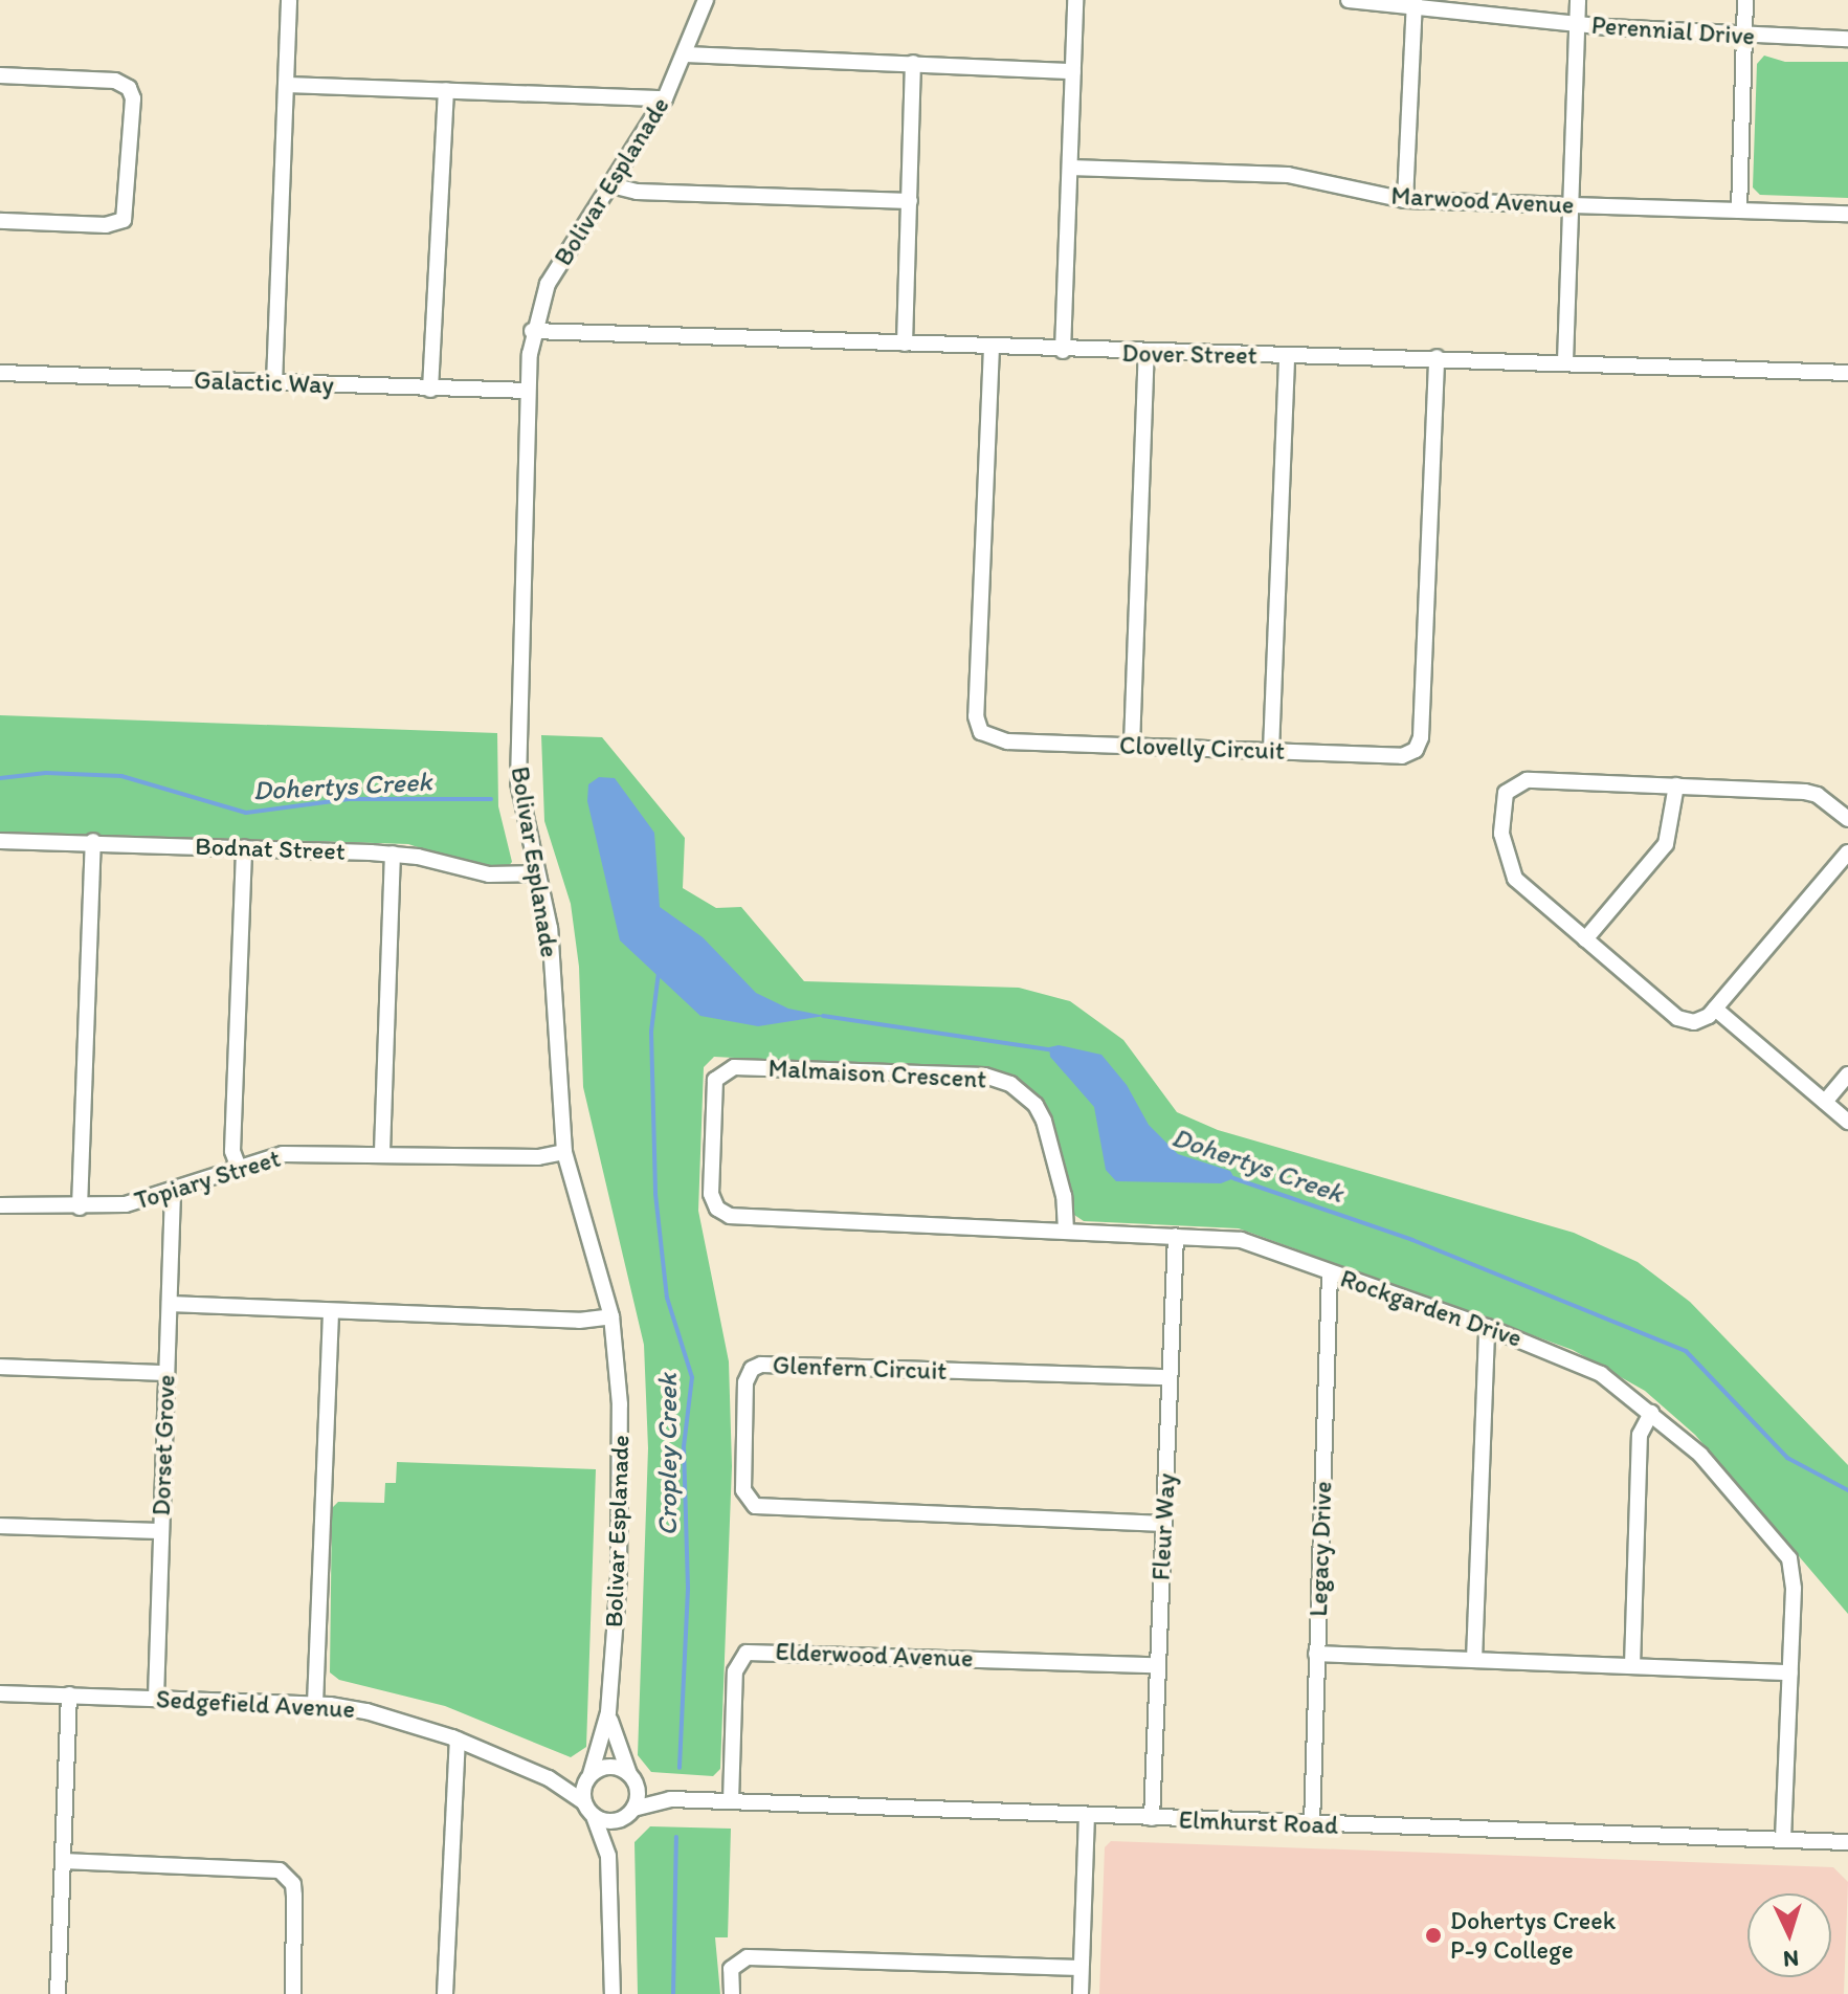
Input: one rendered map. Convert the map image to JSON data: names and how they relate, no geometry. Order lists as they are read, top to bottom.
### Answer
{
  "streets": {
    "street": [
      "Perennial Drive",
      "Bolivar Esplanade",
      "Marwood Avenue",
      "Dover Street",
      "Galactic Way",
      "Clovelly Circuit",
      "Bodnat Street",
      "Malmaison Crescent",
      "Topiary Street",
      "Rockgarden Drive",
      "Glenfern Circuit",
      "Dorset Grove",
      "Fleur Way",
      "Legacy Drive",
      "Elderwood Avenue",
      "Sedgefield Avenue",
      "Elmhurst Road"
    ]
  },
  "crossings": [
    ["Bolivar Esplanade", "Dover Street"],
    ["Bolivar Esplanade", "Galactic Way"],
    ["Bolivar Esplanade", "Bodnat Street"],
    ["Bolivar Esplanade", "Topiary Street"],
    ["Bolivar Esplanade", "Sedgefield Avenue"],
    ["Bolivar Esplanade", "Elmhurst Road"],
    ["Dover Street", "Clovelly Circuit"],
    ["Malmaison Crescent", "Rockgarden Drive"],
    ["Topiary Street", "Dorset Grove"],
    ["Rockgarden Drive", "Fleur Way"],
    ["Rockgarden Drive", "Legacy Drive"],
    ["Rockgarden Drive", "Elmhurst Road"],
    ["Glenfern Circuit", "Fleur Way"],
    ["Dorset Grove", "Sedgefield Avenue"],
    ["Fleur Way", "Elderwood Avenue"],
    ["Fleur Way", "Elmhurst Road"],
    ["Legacy Drive", "Elmhurst Road"],
    ["Elderwood Avenue", "Elmhurst Road"],
    ["Sedgefield Avenue", "Elmhurst Road"]
  ],
  "water": ["Dohertys Creek", "Cropley Creek"],
  "places": ["Dohertys Creek P-9 College"],
  "north": "bottom"
}
